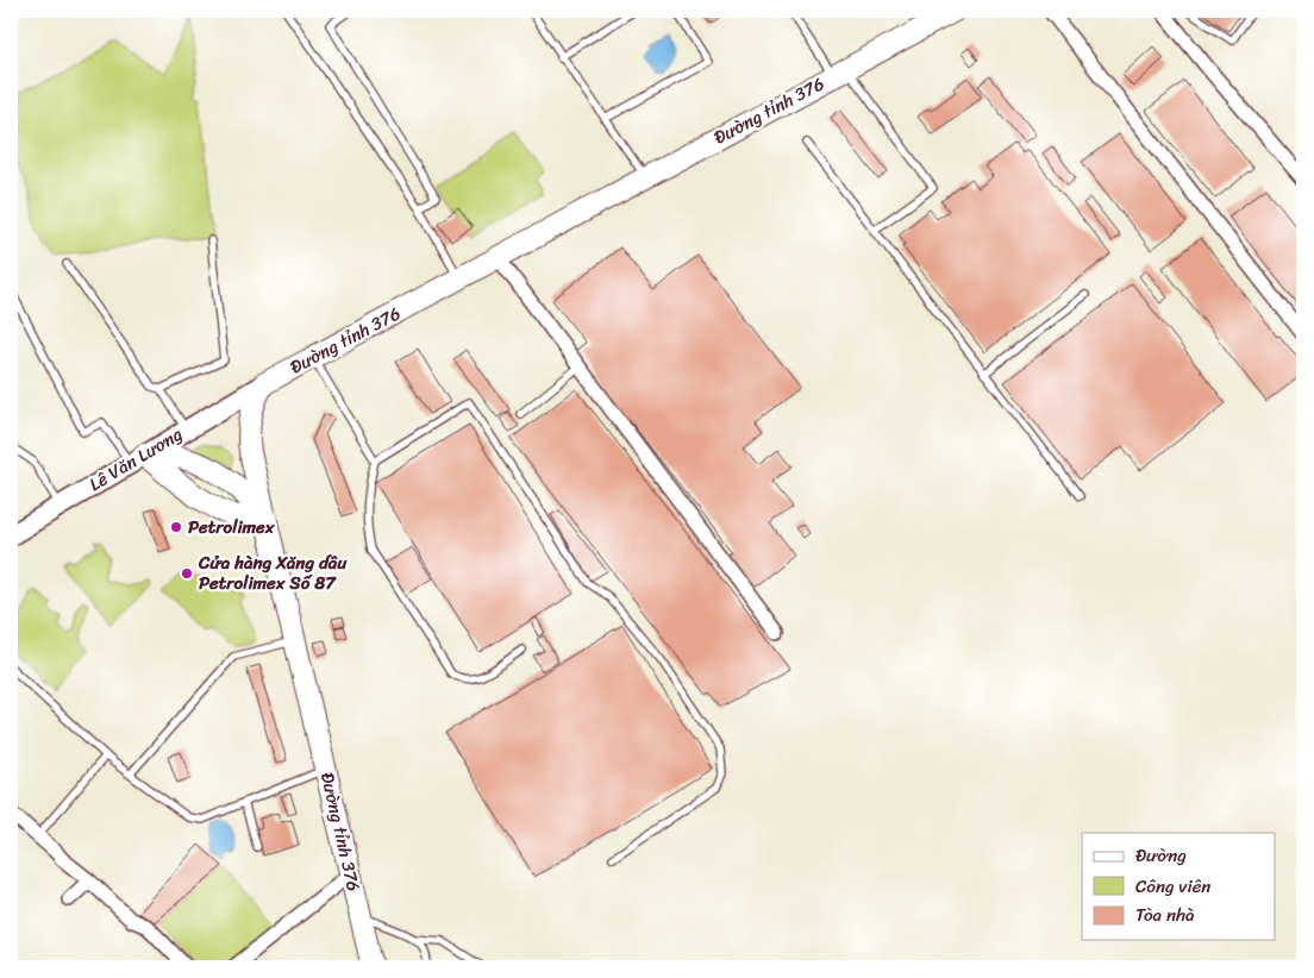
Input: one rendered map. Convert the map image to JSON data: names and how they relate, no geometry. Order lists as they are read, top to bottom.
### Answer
{
  "streets": {
    "main road": ["Đường tỉnh 376", "Lê Văn Lương"]
  },
  "crossings": [
    ["Đường tỉnh 376", "Lê Văn Lương"]
  ],
  "places": ["Petrolimex", "Cửa hàng Xăng dầu Petrolimex Số 87"],
  "legend": ["Đường", "Công viên", "Tòa nhà"]
}
